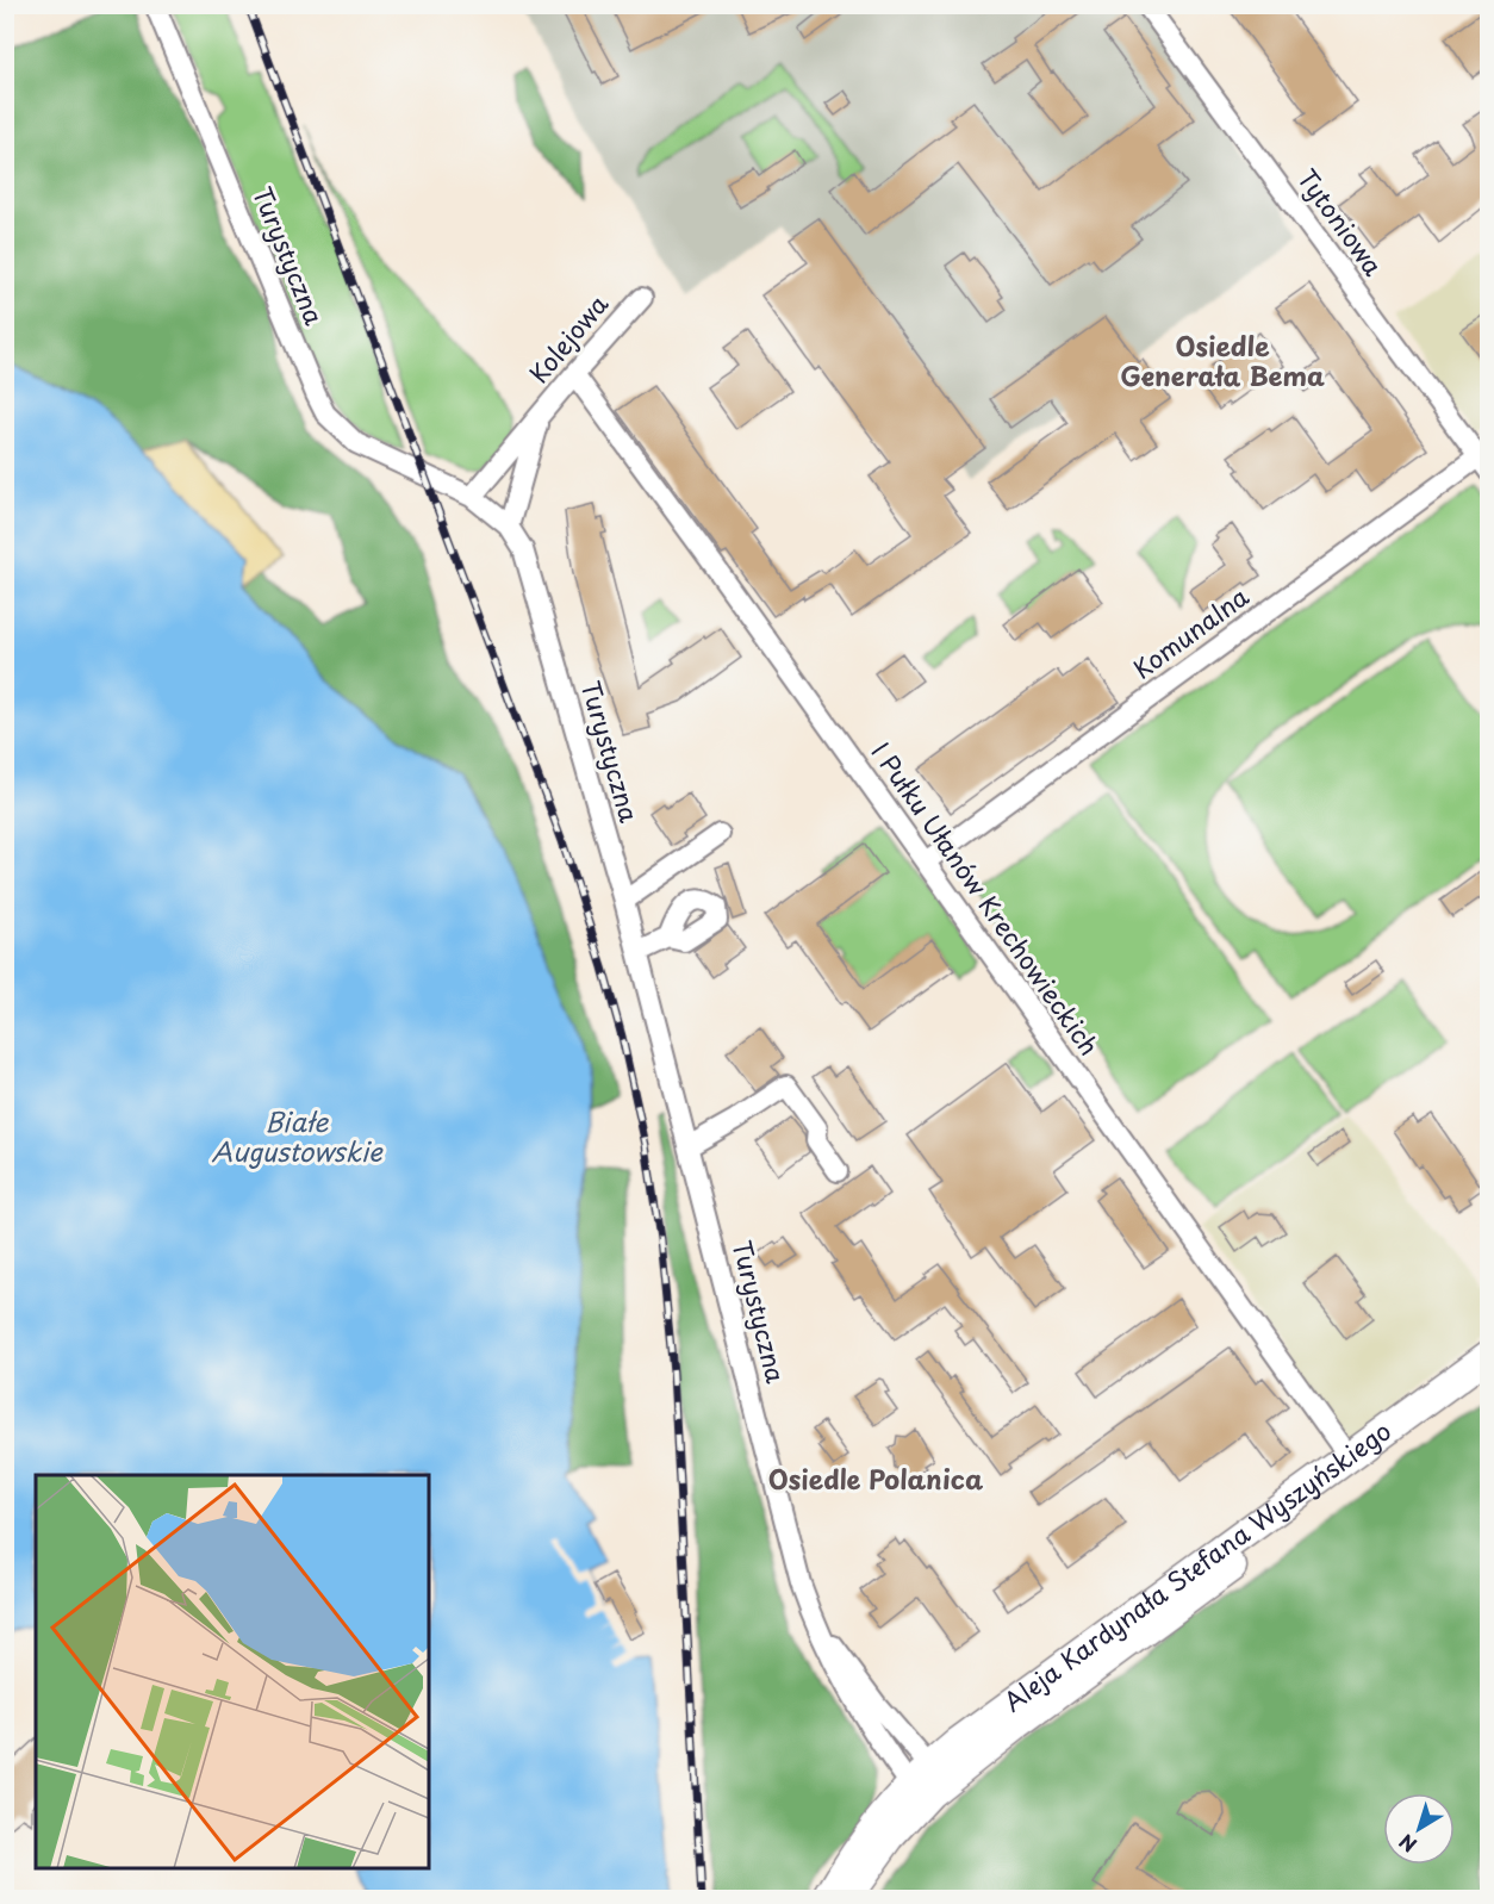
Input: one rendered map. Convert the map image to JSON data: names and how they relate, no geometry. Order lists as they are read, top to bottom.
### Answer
{
  "streets": {
    "main road": ["Aleja Kardynała Stefana Wyszyńskiego"],
    "street": [
      "Tytoniowa",
      "Turystyczna",
      "Kolejowa",
      "Komunalna",
      "I Pułku Ułanów Krechowieckich"
    ]
  },
  "crossings": [
    ["Tytoniowa", "Komunalna"],
    ["Turystyczna", "Kolejowa"],
    ["Turystyczna", "Aleja Kardynała Stefana Wyszyńskiego"],
    ["Kolejowa", "I Pułku Ułanów Krechowieckich"],
    ["Komunalna", "I Pułku Ułanów Krechowieckich"],
    ["I Pułku Ułanów Krechowieckich", "Aleja Kardynała Stefana Wyszyńskiego"]
  ],
  "districts": ["Osiedle Generała Bema", "Osiedle Polanica"],
  "water": ["Białe Augustowskie"],
  "north": "bottom left"
}
